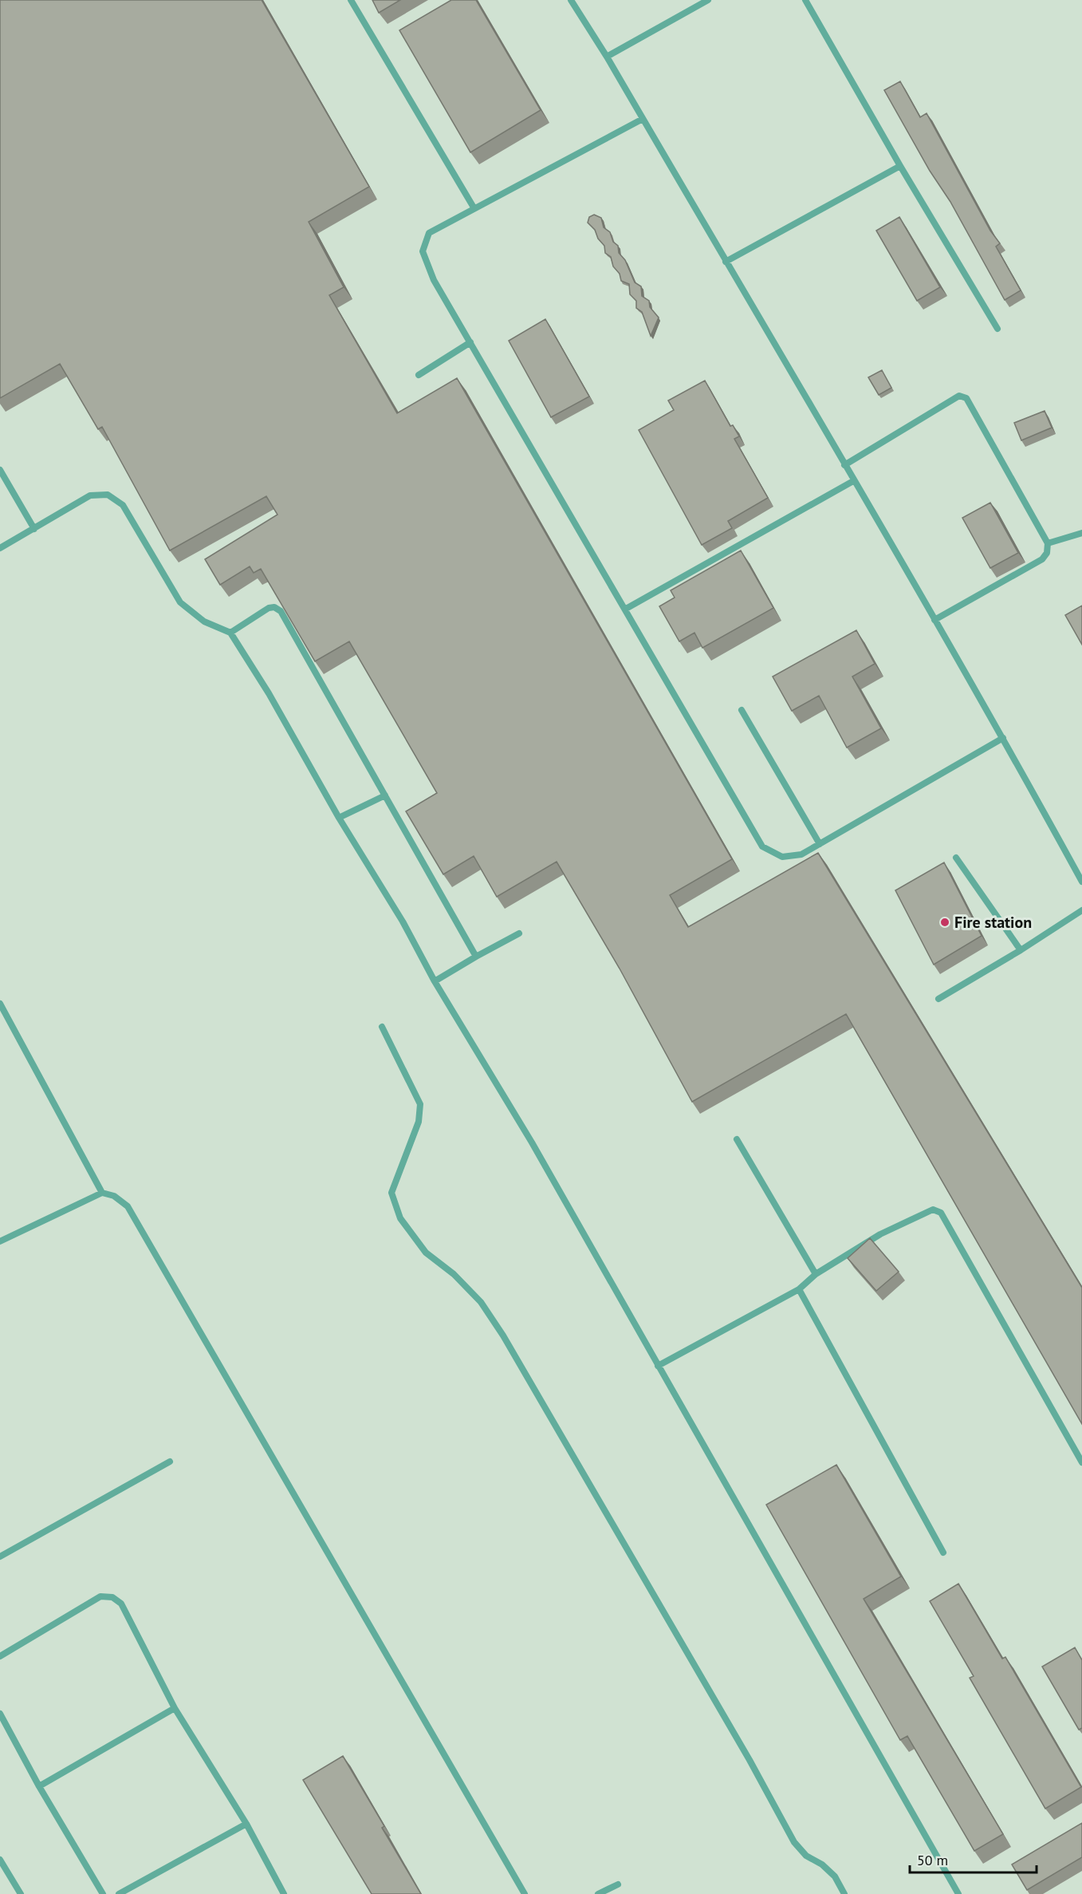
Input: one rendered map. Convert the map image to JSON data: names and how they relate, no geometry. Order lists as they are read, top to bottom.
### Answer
{
  "places": ["Fire station"],
  "scale_bar": "50 m"
}
